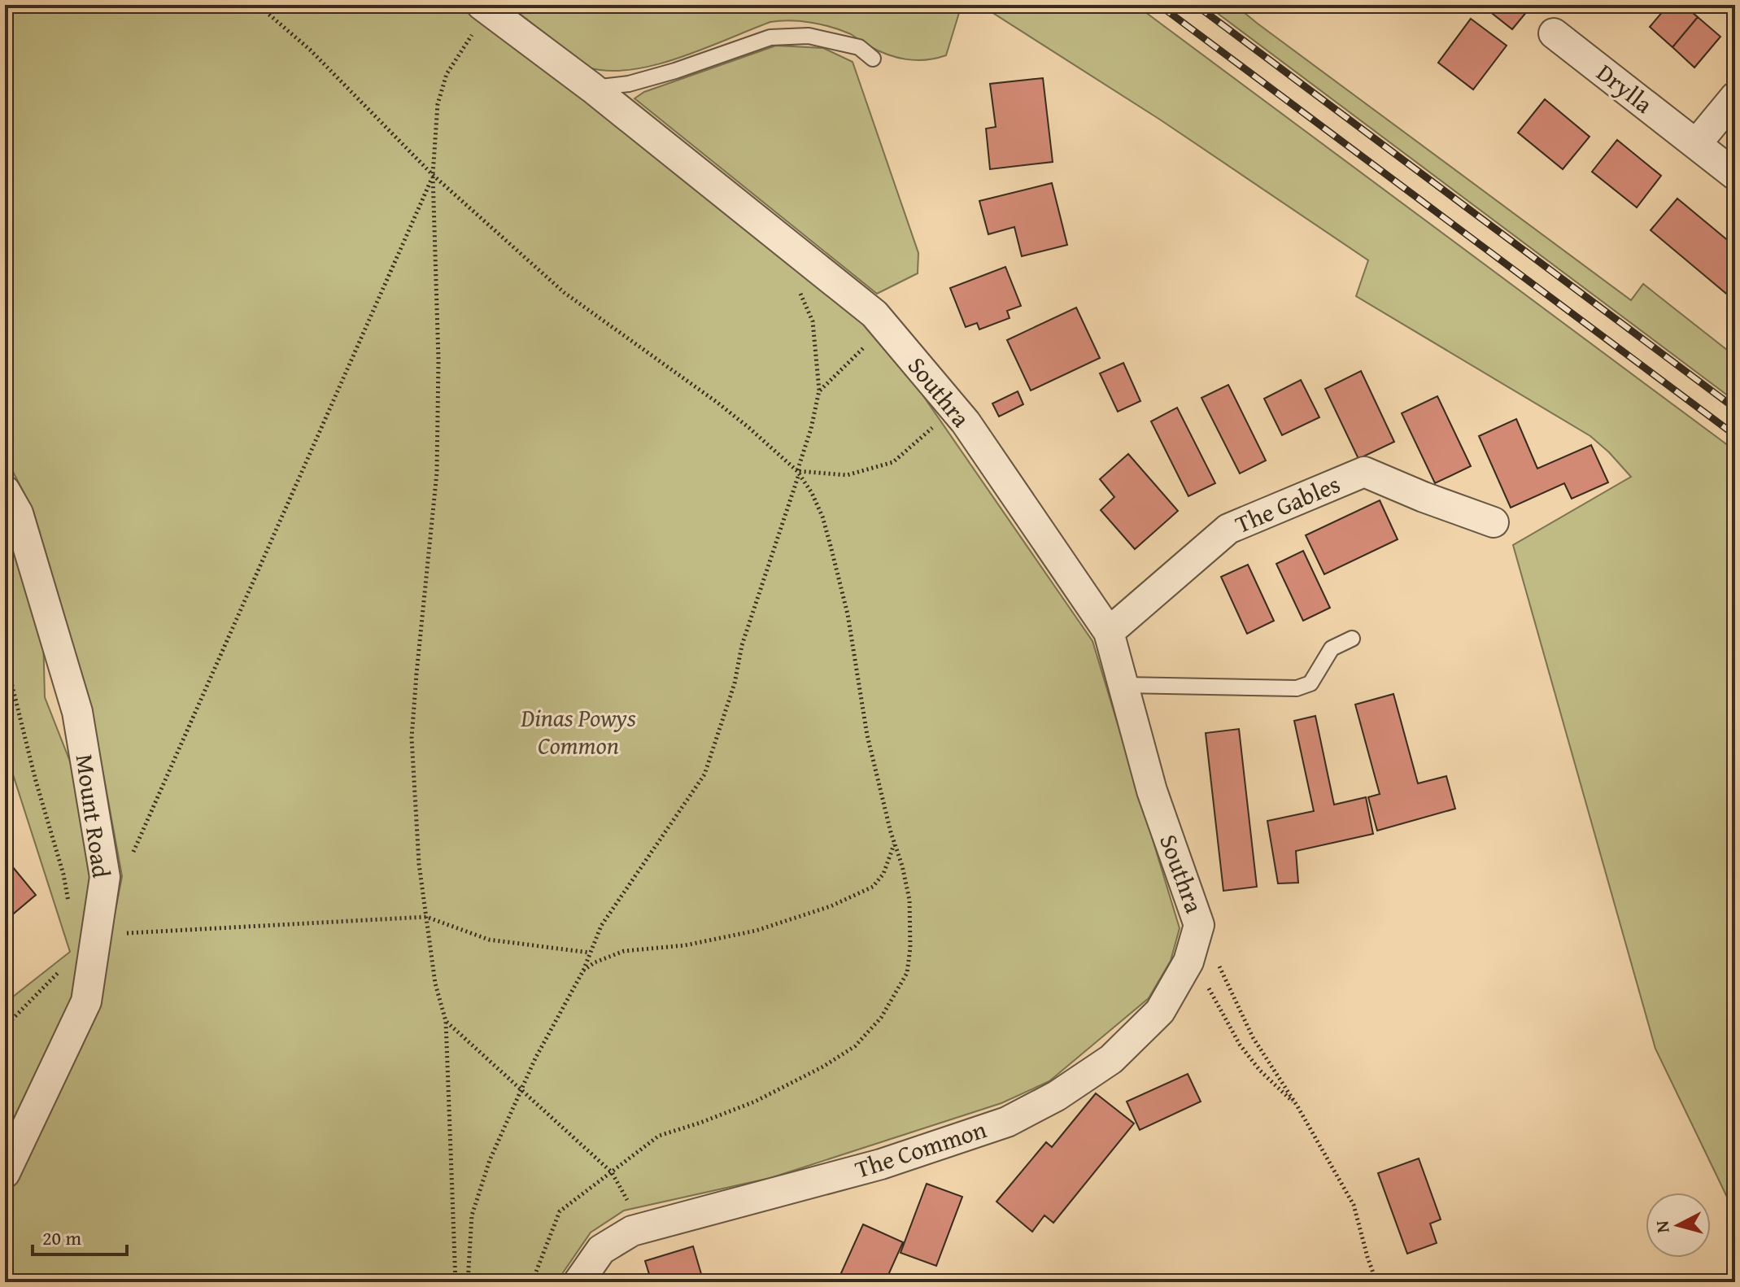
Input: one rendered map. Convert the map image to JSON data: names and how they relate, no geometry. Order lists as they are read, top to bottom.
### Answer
{
  "streets": {
    "street": [
      "Drylla",
      "Southra",
      "The Gables",
      "Mount Road",
      "The Common"
    ]
  },
  "crossings": [
    ["Southra", "The Gables"],
    ["Southra", "The Common"]
  ],
  "parks": ["Dinas Powys Common"],
  "scale_bar": "20 m",
  "north": "left"
}
